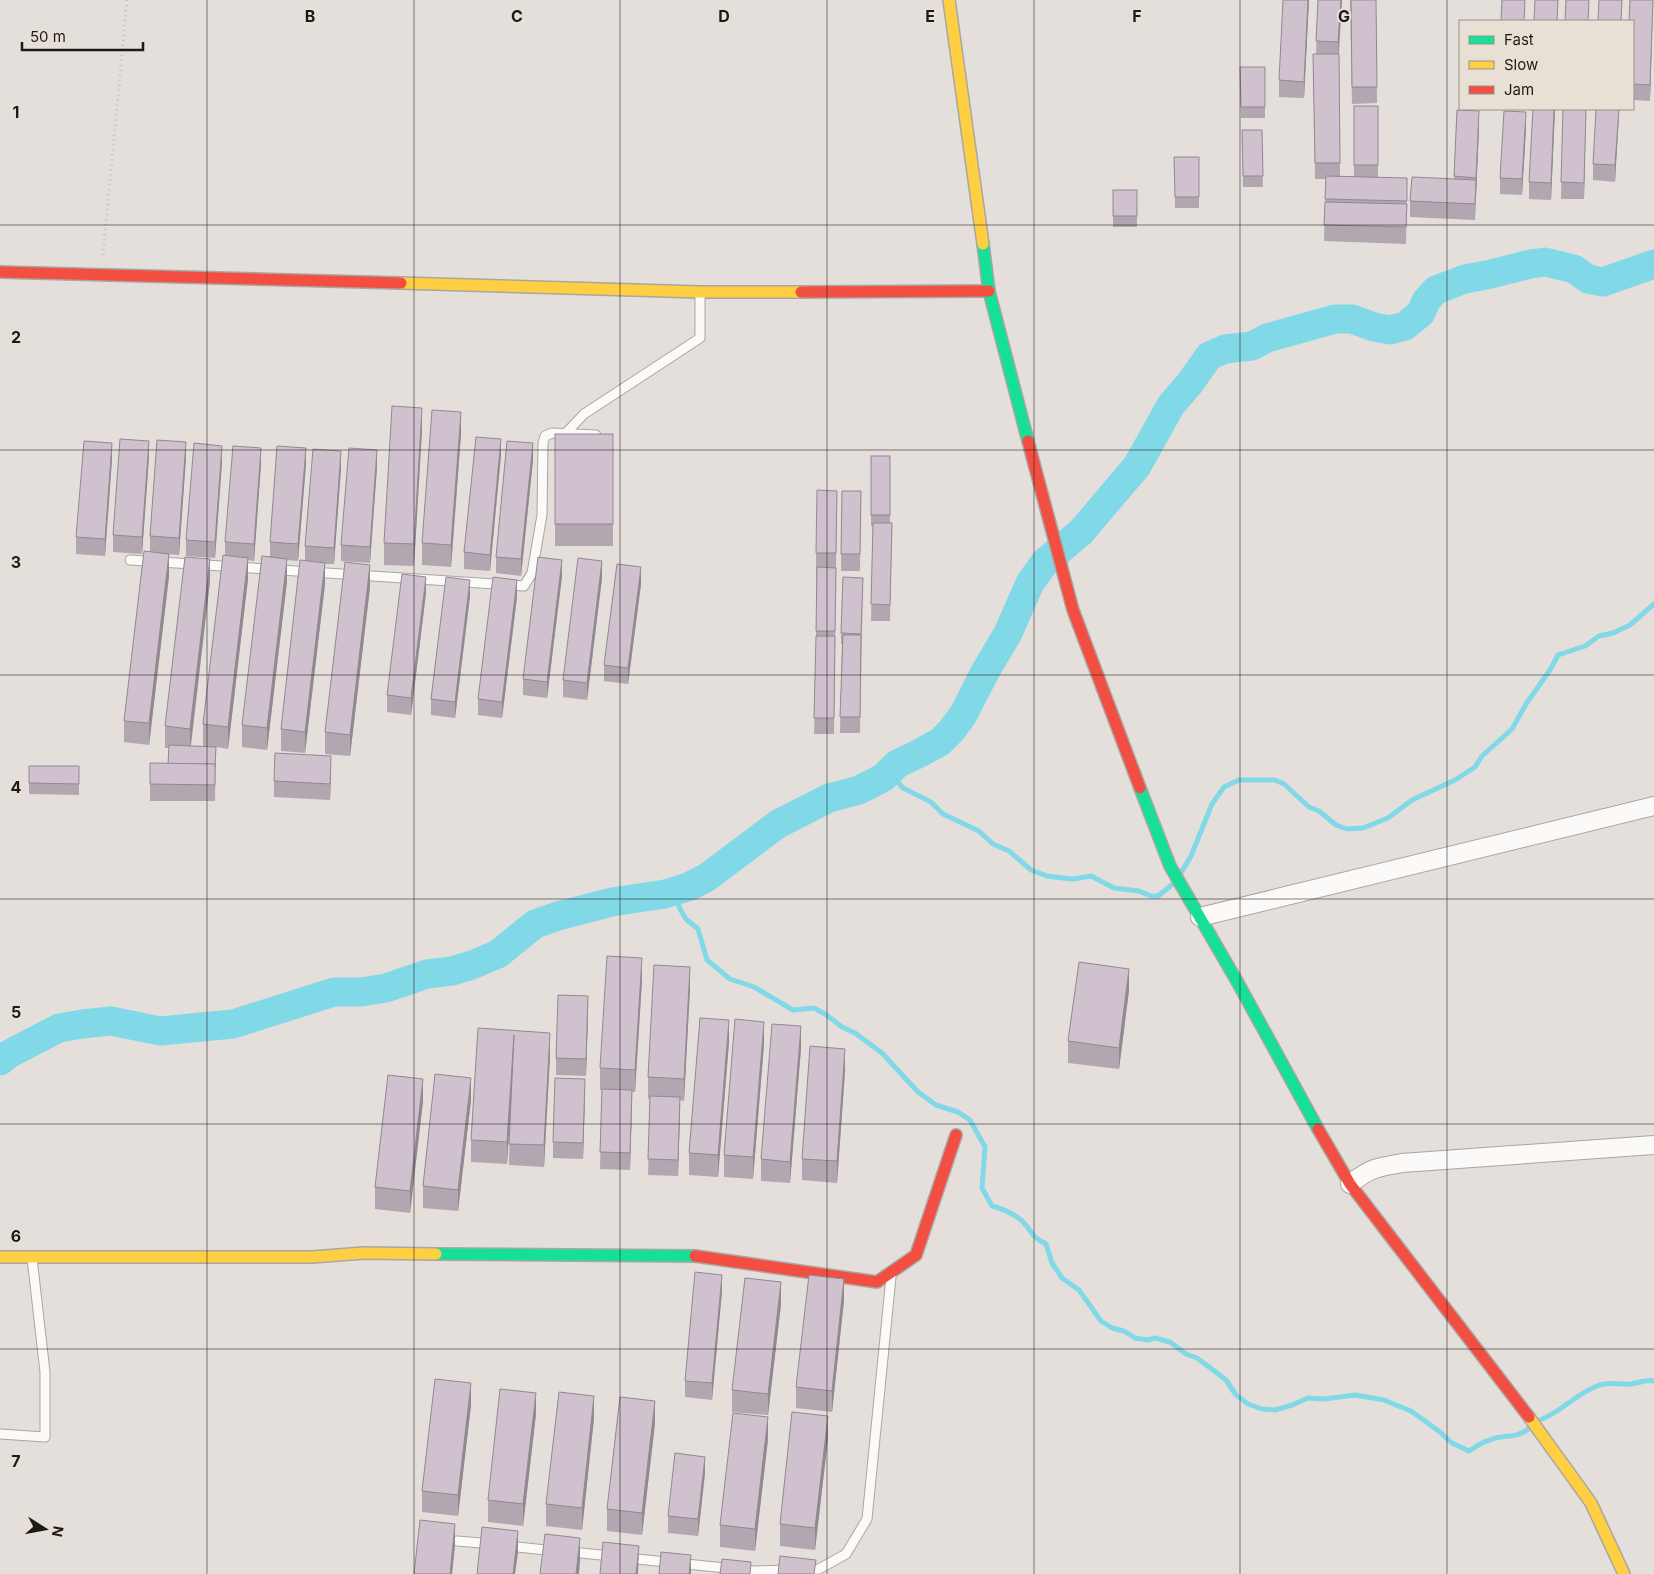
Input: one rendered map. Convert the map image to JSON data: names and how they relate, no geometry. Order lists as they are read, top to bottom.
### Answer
{
  "legend": ["Fast", "Slow", "Jam"],
  "scale_bar": "50 m",
  "north": "right",
  "grid": {
    "columns": [
      "B",
      "C",
      "D",
      "E",
      "F",
      "G"
    ],
    "rows": [
      "1",
      "2",
      "3",
      "4",
      "5",
      "6",
      "7"
    ]
  }
}
